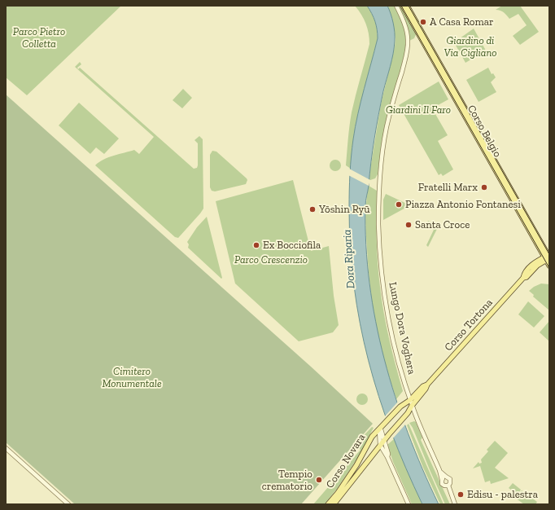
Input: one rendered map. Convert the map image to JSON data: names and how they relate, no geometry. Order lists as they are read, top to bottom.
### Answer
{
  "streets": {
    "main road": ["Corso Belgio", "Corso Tortona", "Corso Novara"],
    "street": ["Lungo Dora Voghera"]
  },
  "crossings": [
    ["Corso Belgio", "Corso Tortona"],
    ["Corso Tortona", "Lungo Dora Voghera"],
    ["Corso Tortona", "Corso Novara"]
  ],
  "water": ["Dora Riparia"],
  "parks": [
    "Parco Pietro Colletta",
    "Giardino di Via Cigliano",
    "Giardini Il Faro",
    "Parco Crescenzio",
    "Cimitero Monumentale"
  ],
  "places": [
    "A Casa Romar",
    "Fratelli Marx",
    "Piazza Antonio Fontanesi",
    "Yōshin Ryū",
    "Santa Croce",
    "Ex Bocciofila",
    "Tempio crematorio",
    "Edisu - palestra"
  ]
}
